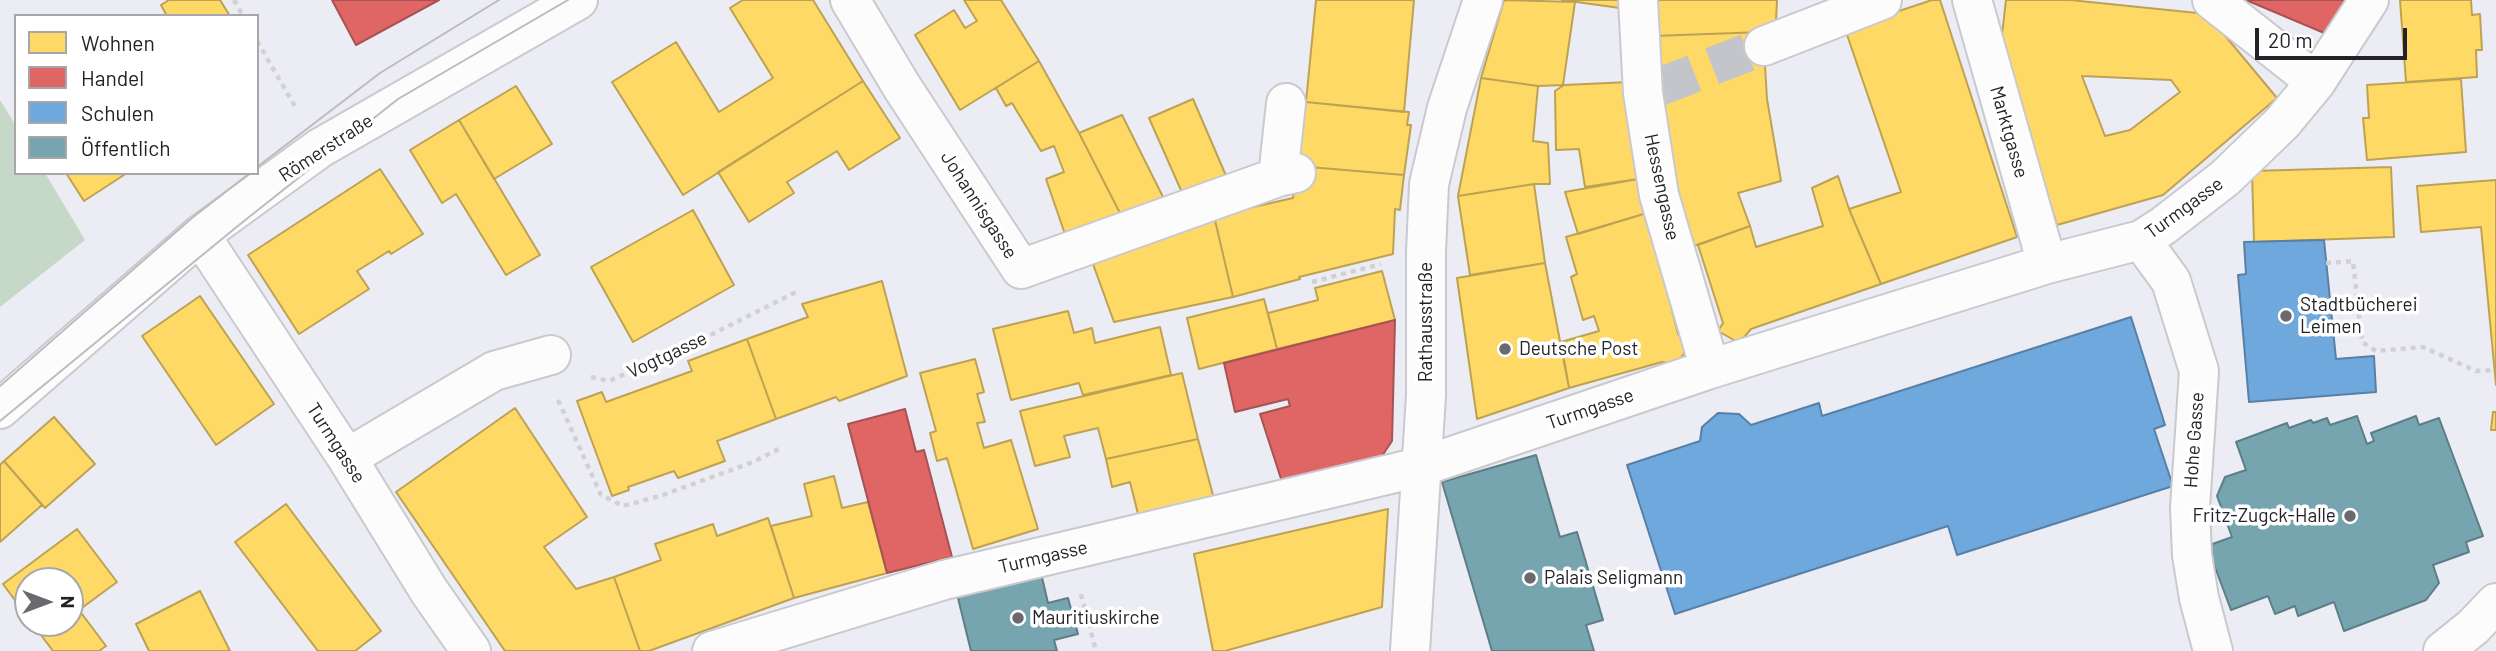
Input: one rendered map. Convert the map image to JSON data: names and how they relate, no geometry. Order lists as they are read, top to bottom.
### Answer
{
  "streets": {
    "street": [
      "Marktgasse",
      "Römerstraße",
      "Hessengasse",
      "Johannisgasse",
      "Turmgasse",
      "Rathausstraße",
      "Hohe Gasse"
    ],
    "path": ["Vogtgasse"]
  },
  "crossings": [
    ["Marktgasse", "Turmgasse"],
    ["Römerstraße", "Turmgasse"],
    ["Hessengasse", "Turmgasse"],
    ["Turmgasse", "Rathausstraße"],
    ["Turmgasse", "Hohe Gasse"]
  ],
  "places": [
    "Stadtbücherei Leimen",
    "Deutsche Post",
    "Fritz-Zugck-Halle",
    "Palais Seligmann",
    "Mauritiuskirche"
  ],
  "legend": [
    "Wohnen",
    "Handel",
    "Schulen",
    "Öffentlich"
  ],
  "scale_bar": "20 m",
  "north": "right"
}
